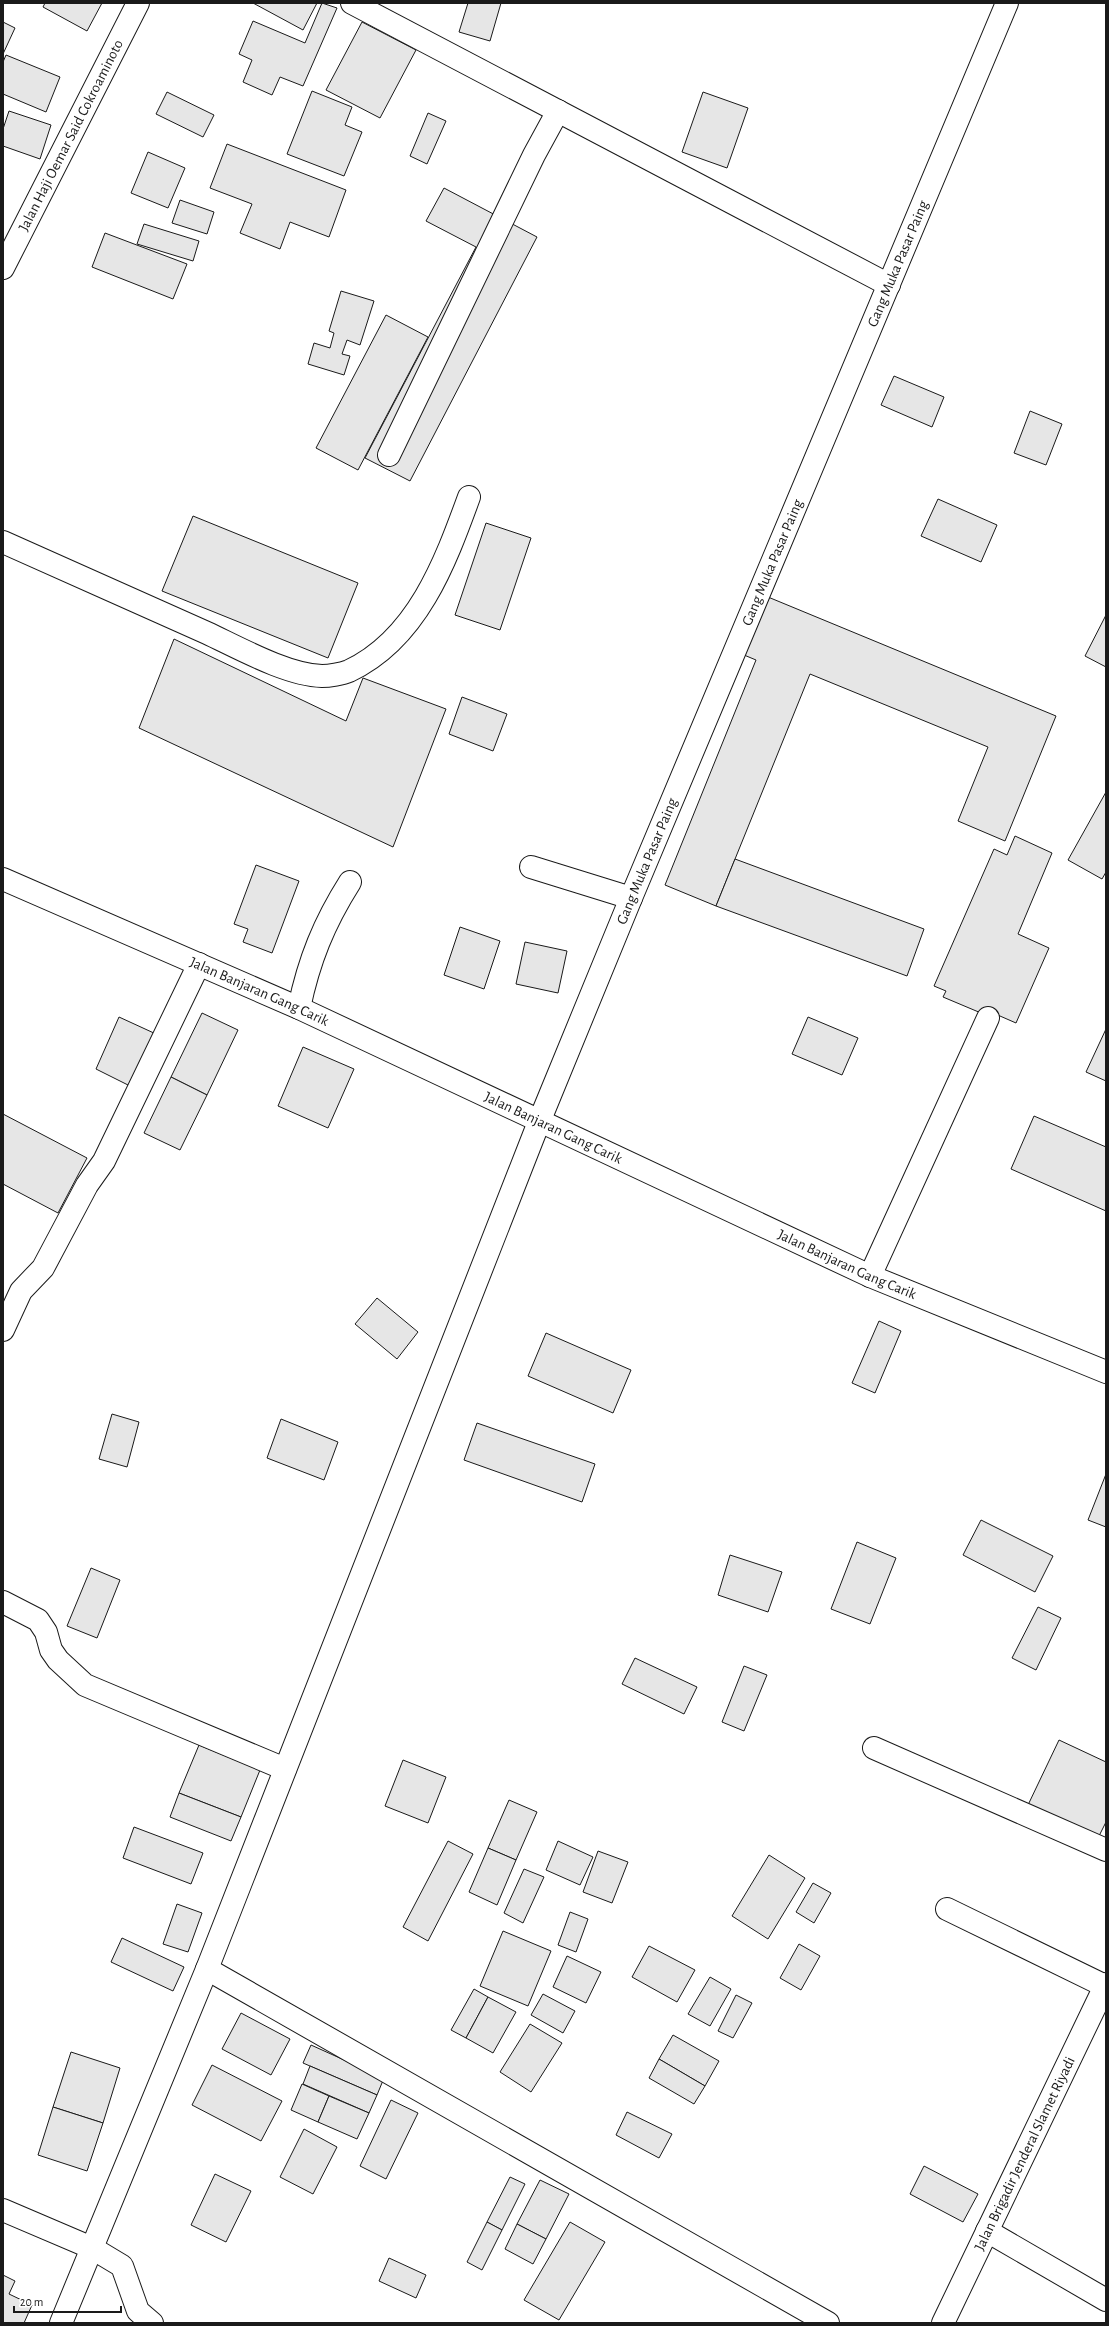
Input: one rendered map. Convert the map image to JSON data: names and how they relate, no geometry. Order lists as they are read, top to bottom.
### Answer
{
  "streets": {
    "street": [
      "Jalan Haji Oemar Said Cokroaminoto",
      "Gang Muka Pasar Paing",
      "Jalan Banjaran Gang Carik",
      "Jalan Brigadir Jenderal Slamet Riyadi"
    ]
  },
  "crossings": [
    ["Gang Muka Pasar Paing", "Jalan Banjaran Gang Carik"]
  ],
  "scale_bar": "20 m"
}
